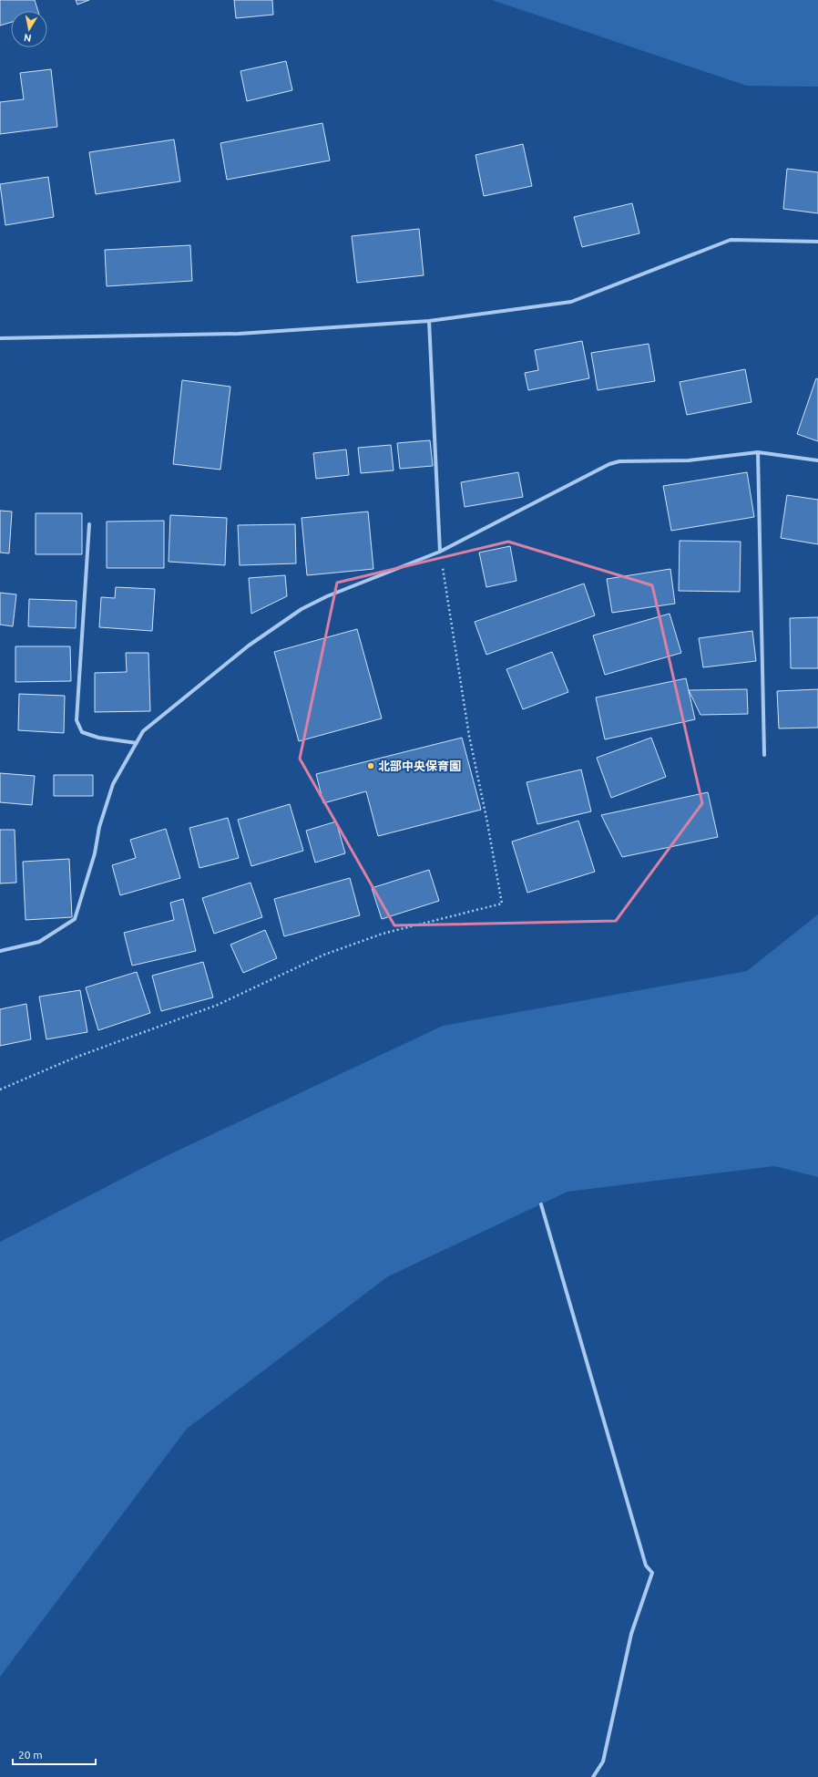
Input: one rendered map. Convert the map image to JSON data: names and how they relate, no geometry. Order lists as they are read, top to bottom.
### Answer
{
  "places": ["北部中央保育園"],
  "scale_bar": "20 m",
  "north": "bottom"
}
